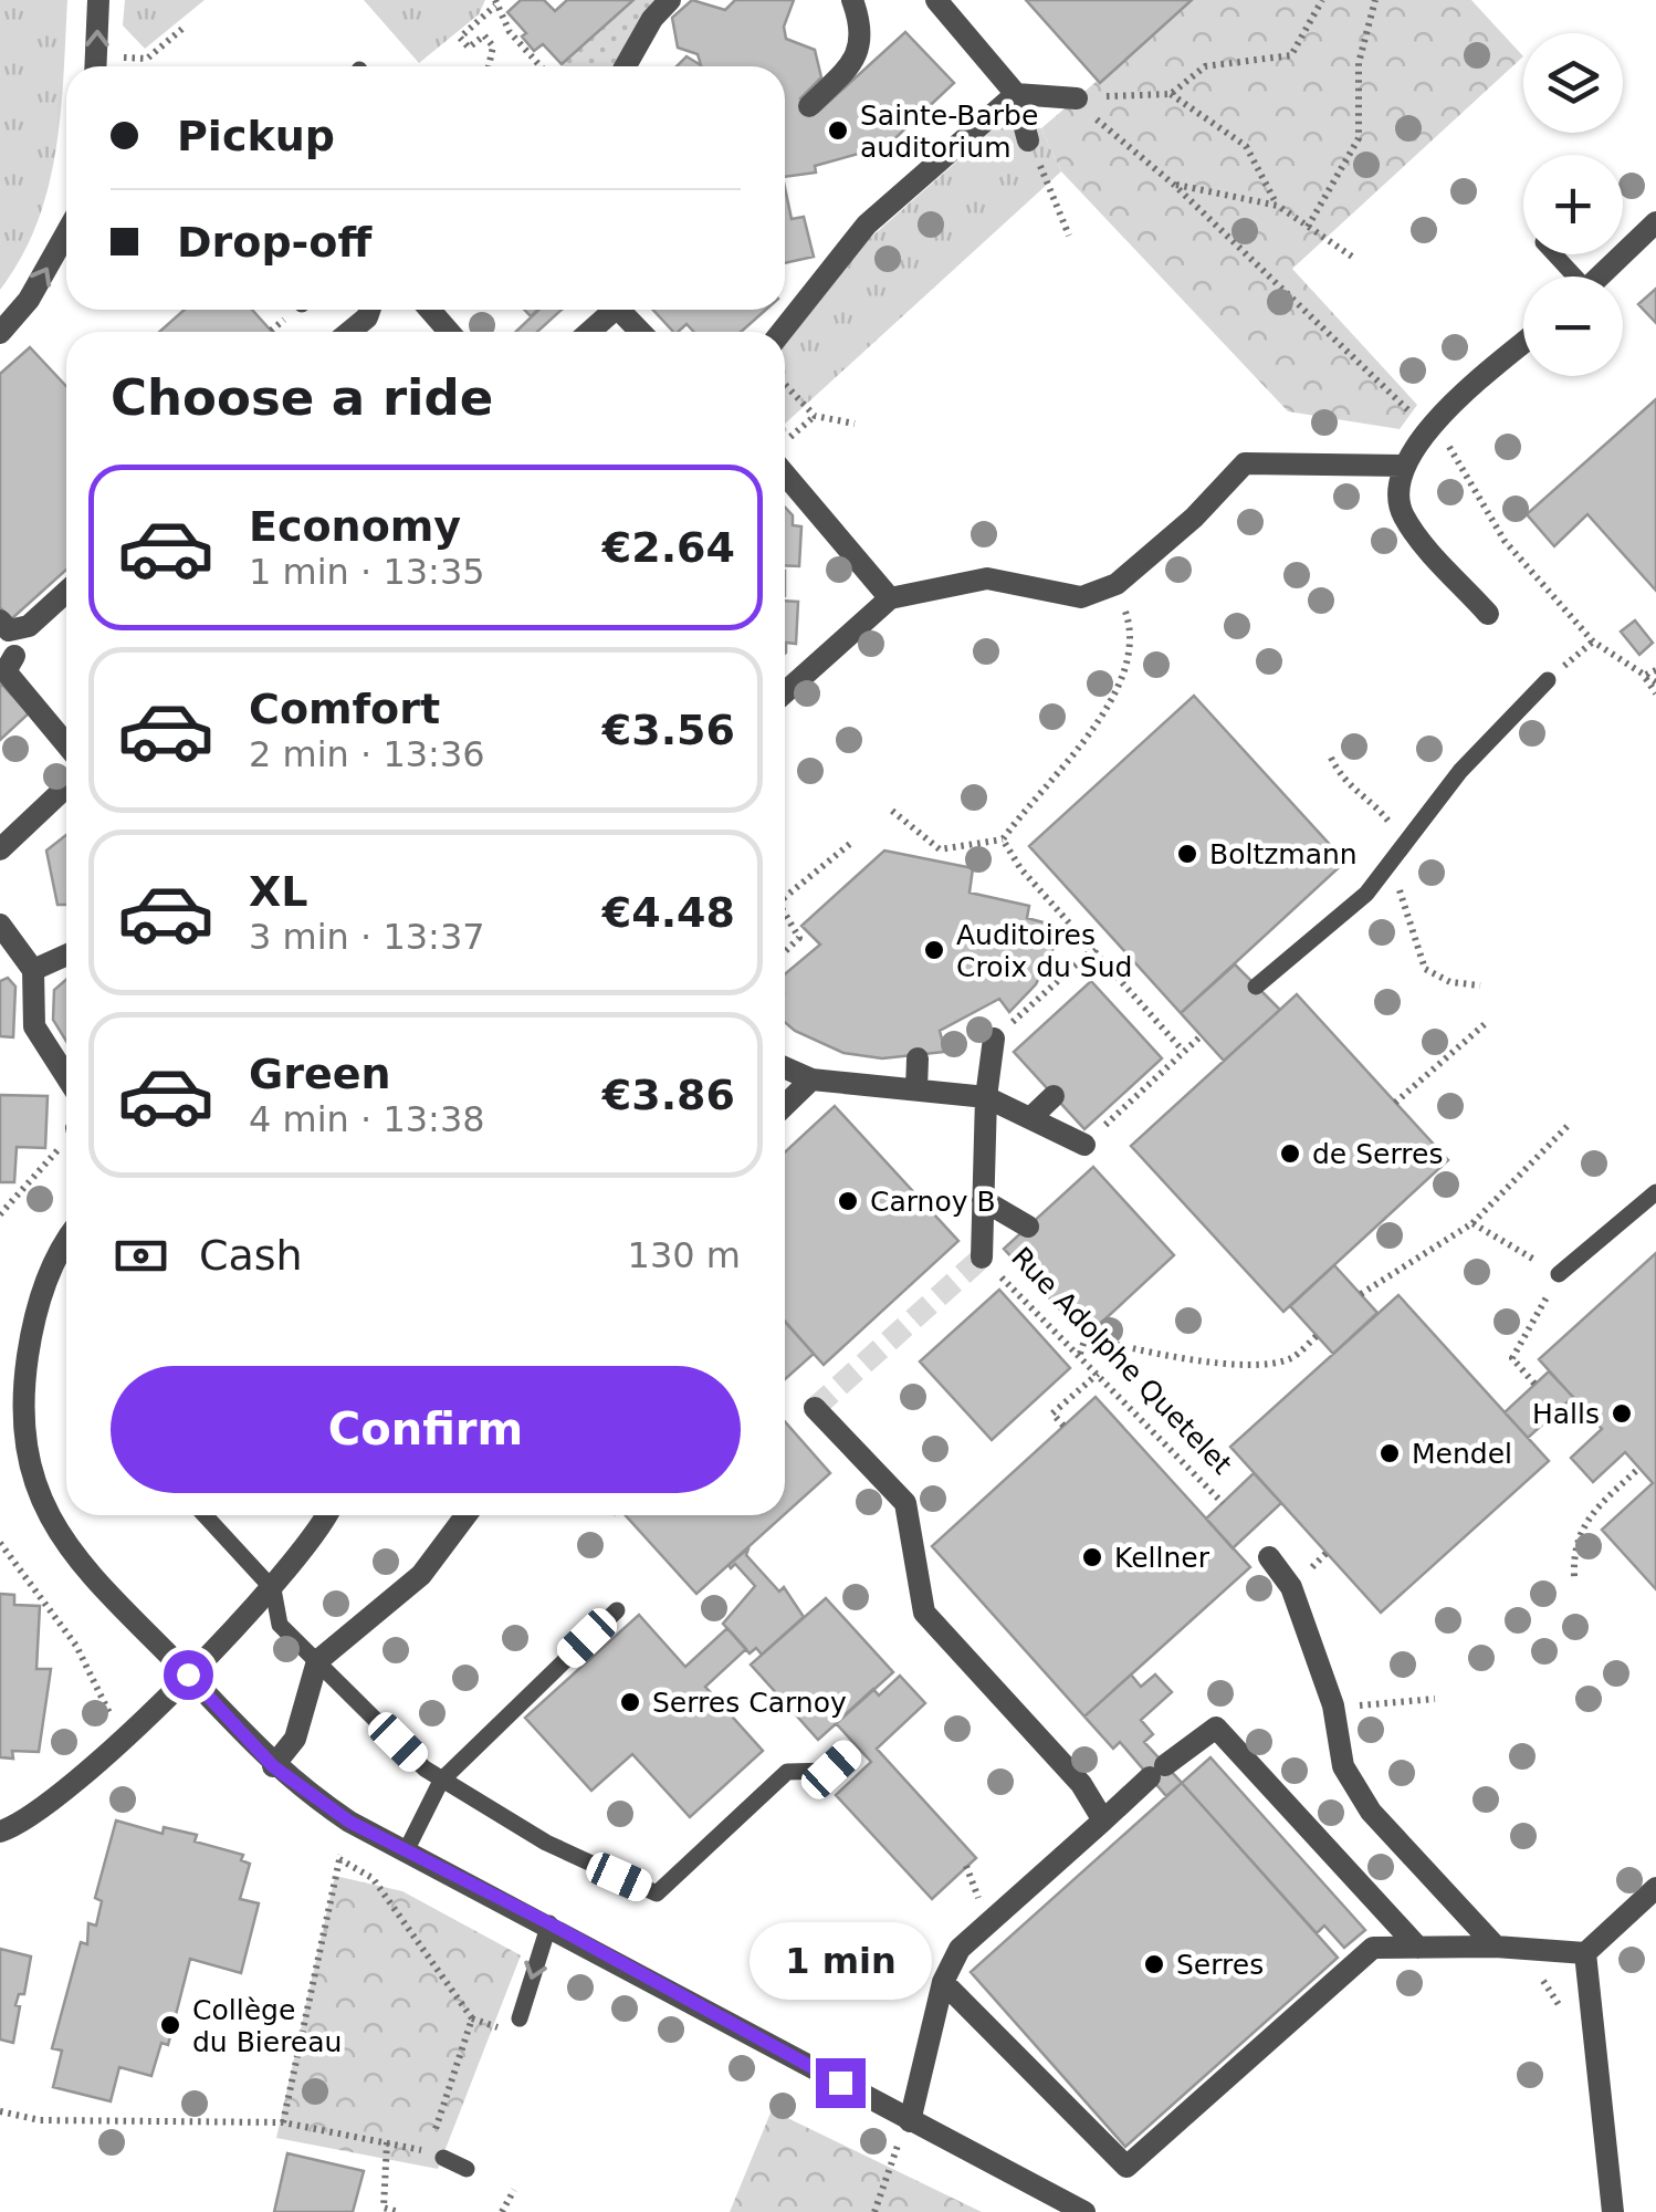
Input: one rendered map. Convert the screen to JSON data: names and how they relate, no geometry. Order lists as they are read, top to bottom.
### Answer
{
  "streets": {
    "path": ["Rue Adolphe Quetelet"]
  },
  "places": [
    "Sainte-Barbe auditorium",
    "Boltzmann",
    "Auditoires Croix du Sud",
    "de Serres",
    "Carnoy B",
    "Halls",
    "Mendel",
    "Kellner",
    "Serres Carnoy",
    "Serres",
    "Collège du Biereau"
  ],
  "page": {
    "map_buttons": ["+", "−"],
    "banner": ["Pickup", "Drop-off"],
    "heading": "Choose a ride",
    "list": [
      {
        "name": "Economy",
        "note": "1 min · 13:35",
        "value": "€2.64"
      },
      {
        "name": "Comfort",
        "note": "2 min · 13:36",
        "value": "€3.56"
      },
      {
        "name": "XL",
        "note": "3 min · 13:37",
        "value": "€4.48"
      },
      {
        "name": "Green",
        "note": "4 min · 13:38",
        "value": "€3.86"
      }
    ],
    "pay": ["Cash", "130 m"],
    "buttons": "Confirm",
    "bubble": "1 min"
  }
}
